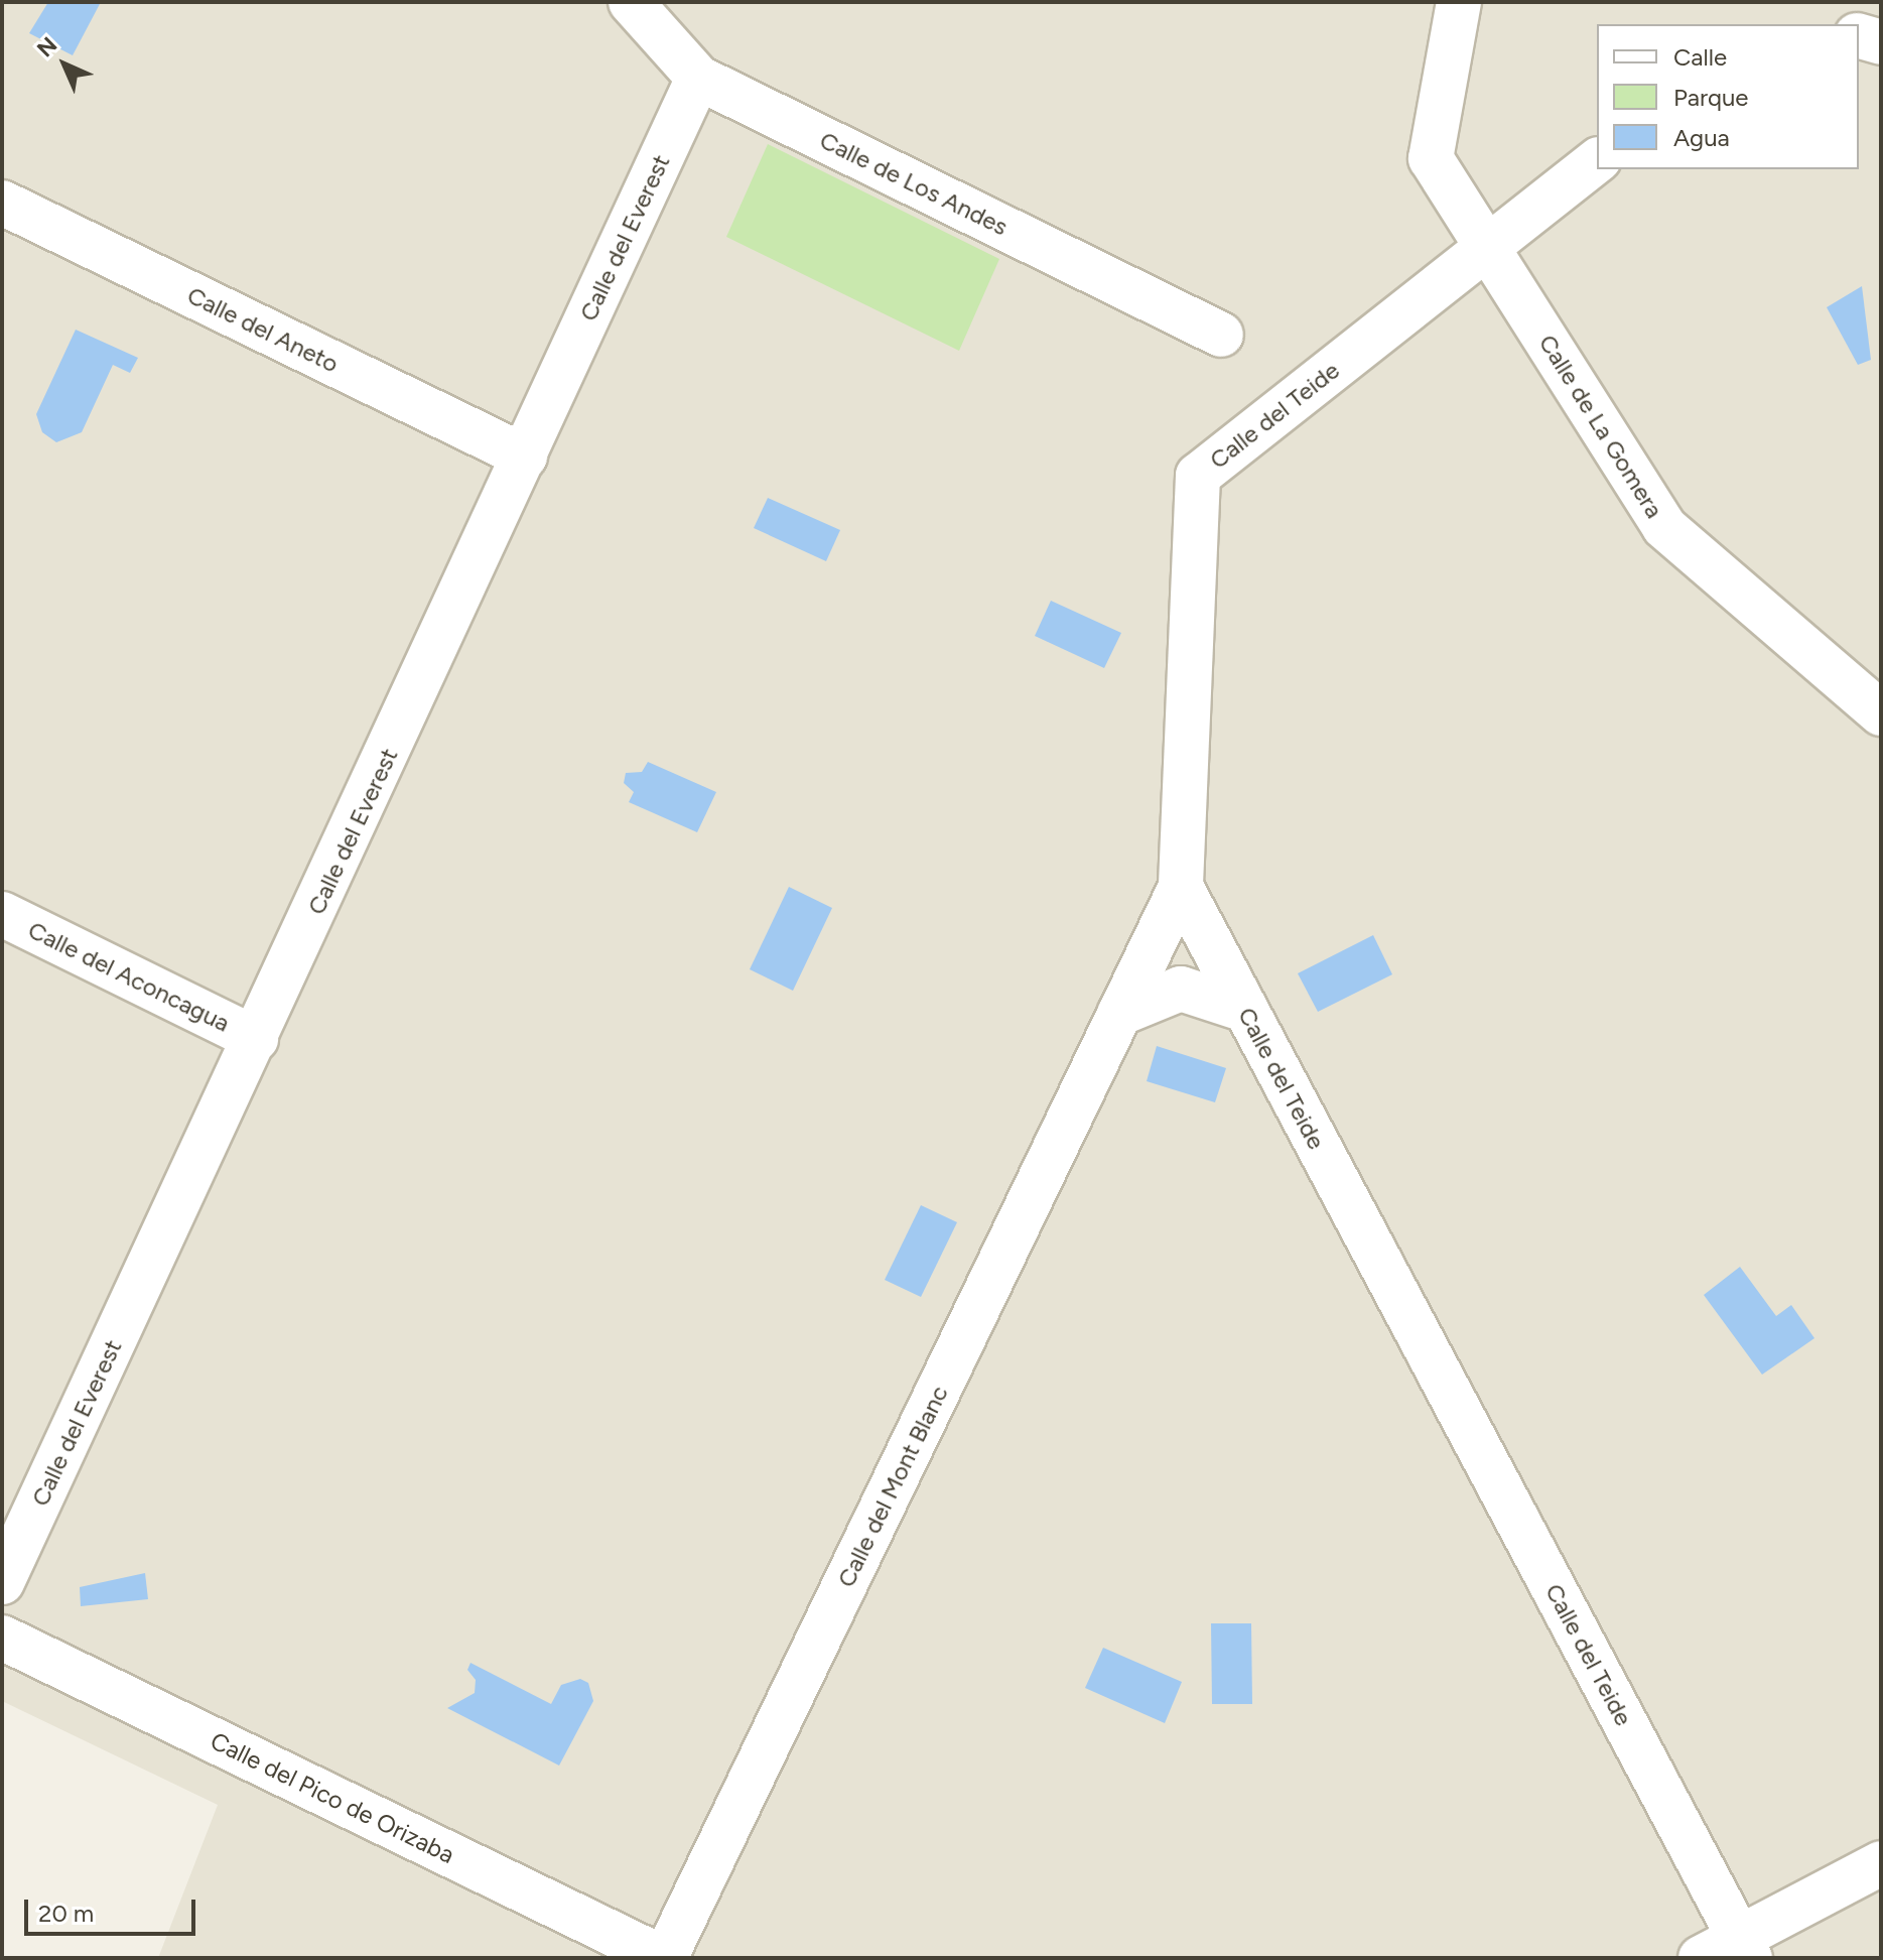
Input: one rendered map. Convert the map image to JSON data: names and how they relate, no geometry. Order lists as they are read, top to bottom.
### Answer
{
  "streets": {
    "street": [
      "Calle de Los Andes",
      "Calle del Everest",
      "Calle del Aneto",
      "Calle del Teide",
      "Calle de La Gomera",
      "Calle del Aconcagua",
      "Calle del Mont Blanc",
      "Calle del Pico de Orizaba"
    ]
  },
  "crossings": [
    ["Calle de Los Andes", "Calle del Everest"],
    ["Calle del Everest", "Calle del Aneto"],
    ["Calle del Everest", "Calle del Aconcagua"],
    ["Calle del Teide", "Calle de La Gomera"],
    ["Calle del Teide", "Calle del Mont Blanc"],
    ["Calle del Mont Blanc", "Calle del Pico de Orizaba"]
  ],
  "legend": ["Calle", "Parque", "Agua"],
  "scale_bar": "20 m",
  "north": "top left"
}
